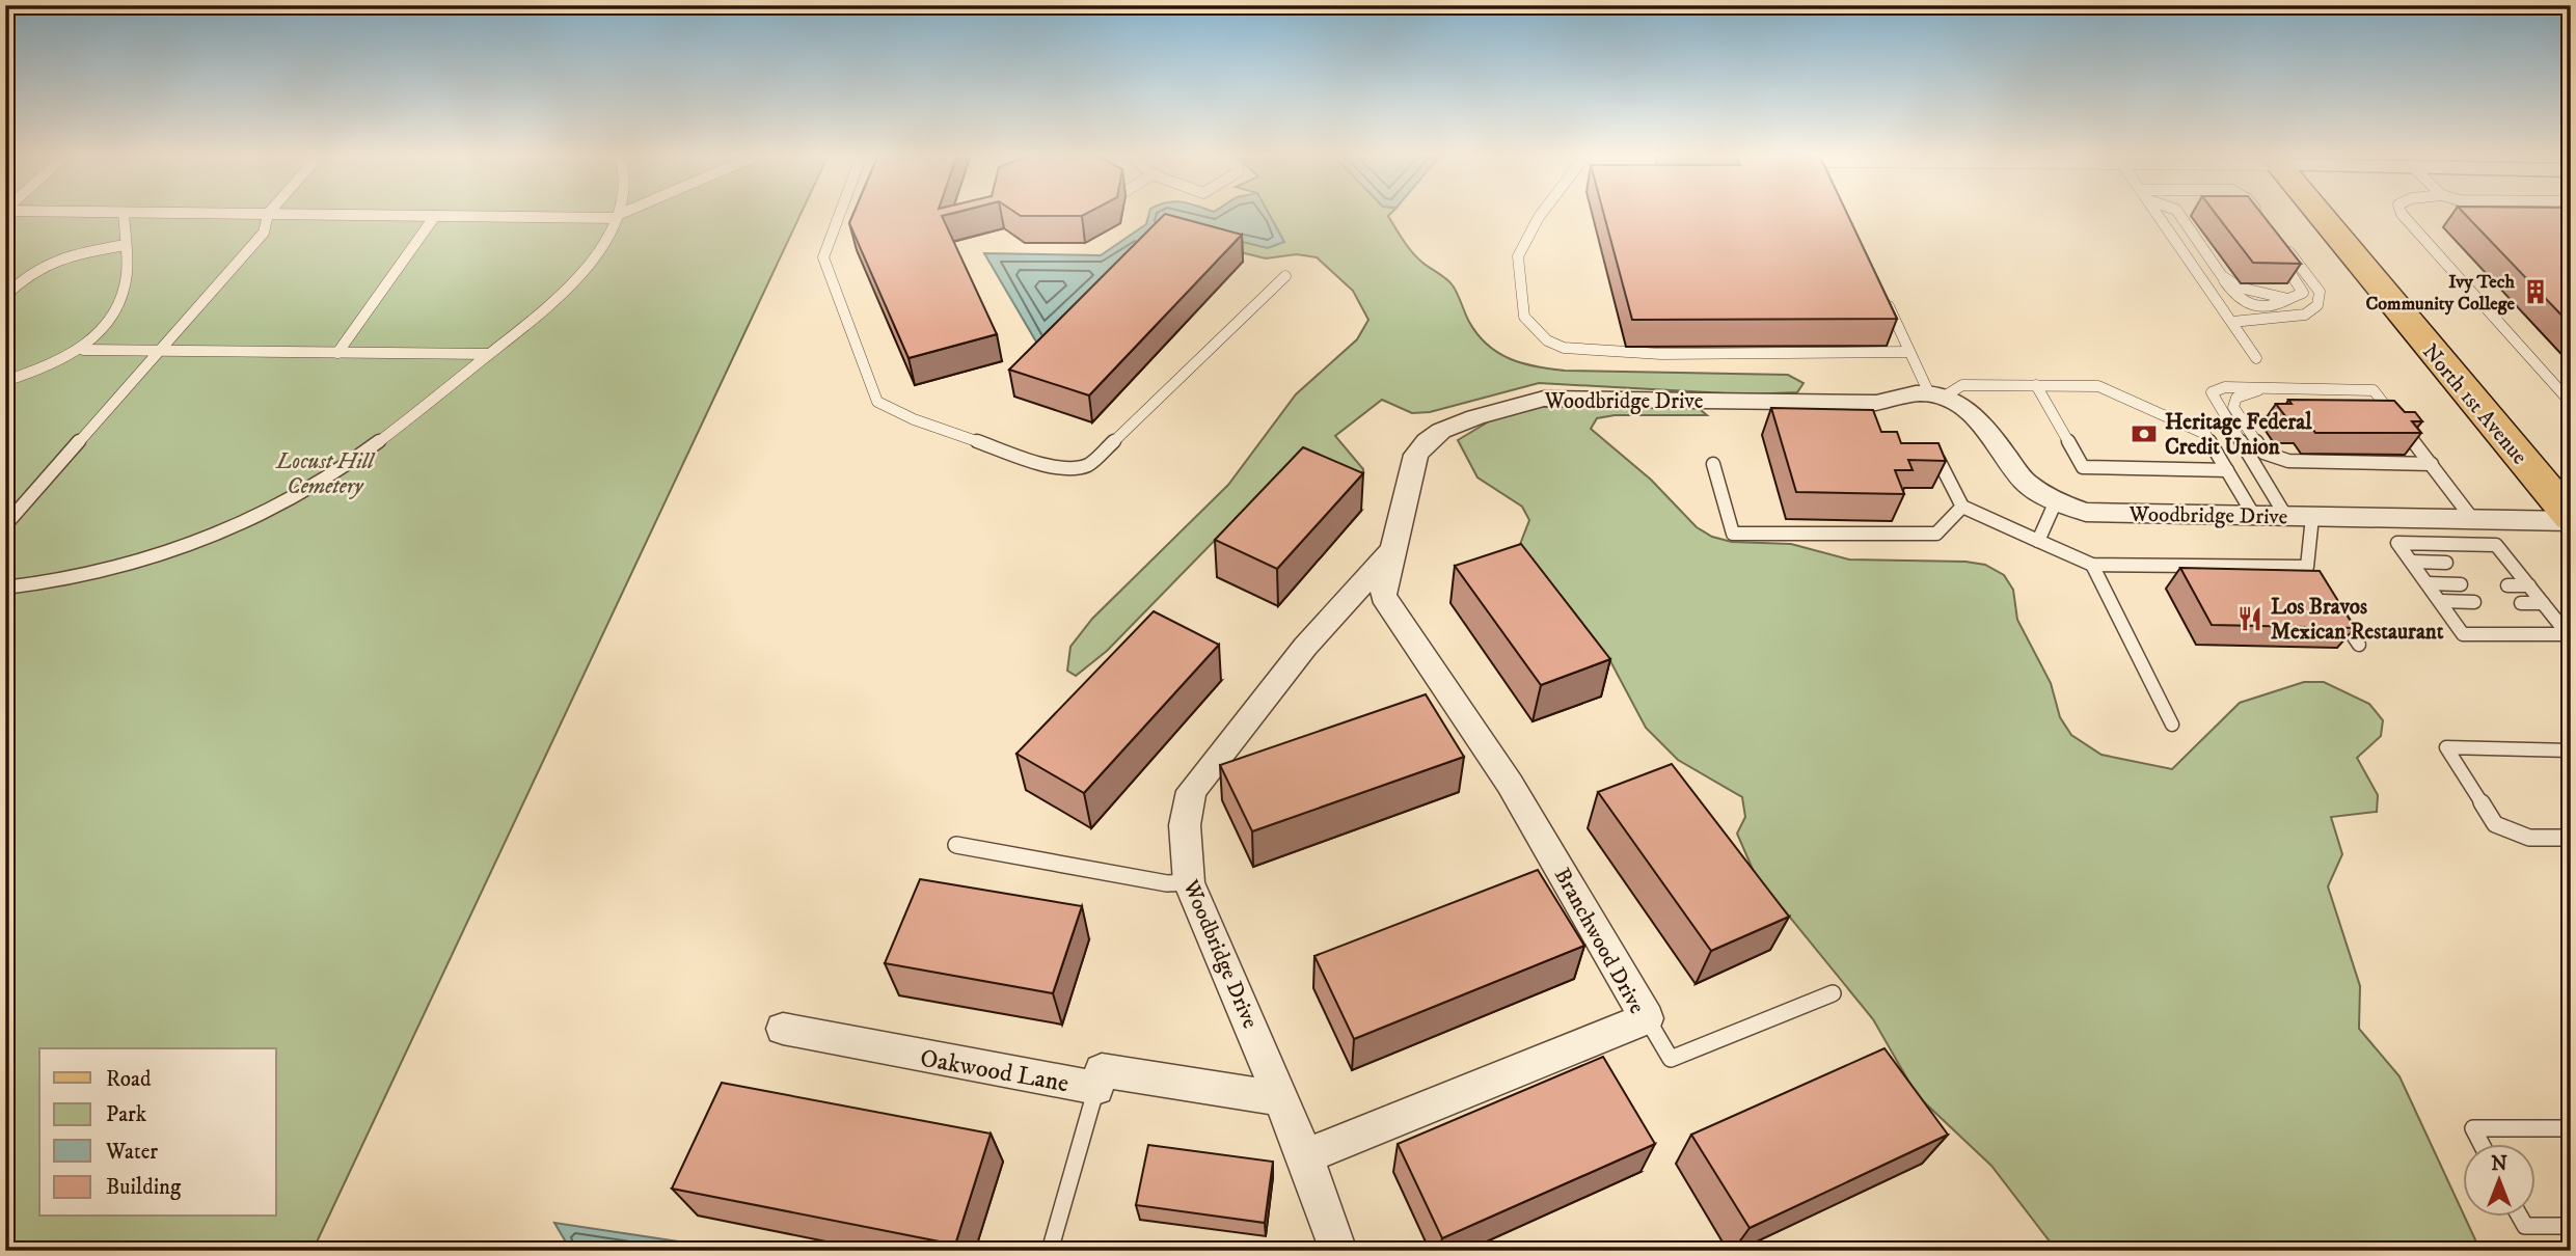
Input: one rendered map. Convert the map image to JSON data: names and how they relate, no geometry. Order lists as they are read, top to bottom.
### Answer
{
  "streets": {
    "main road": ["North 1st Avenue"],
    "street": ["Woodbridge Drive", "Branchwood Drive", "Oakwood Lane"]
  },
  "crossings": [
    ["Woodbridge Drive", "North 1st Avenue"],
    ["Woodbridge Drive", "Branchwood Drive"],
    ["Woodbridge Drive", "Oakwood Lane"]
  ],
  "parks": ["Locust Hill Cemetery"],
  "places": {
    "building": ["Ivy Tech Community College"],
    "bank": ["Heritage Federal Credit Union"],
    "restaurant": ["Los Bravos Mexican Restaurant"]
  },
  "legend": [
    "Road",
    "Park",
    "Water",
    "Building"
  ],
  "north": "top"
}
